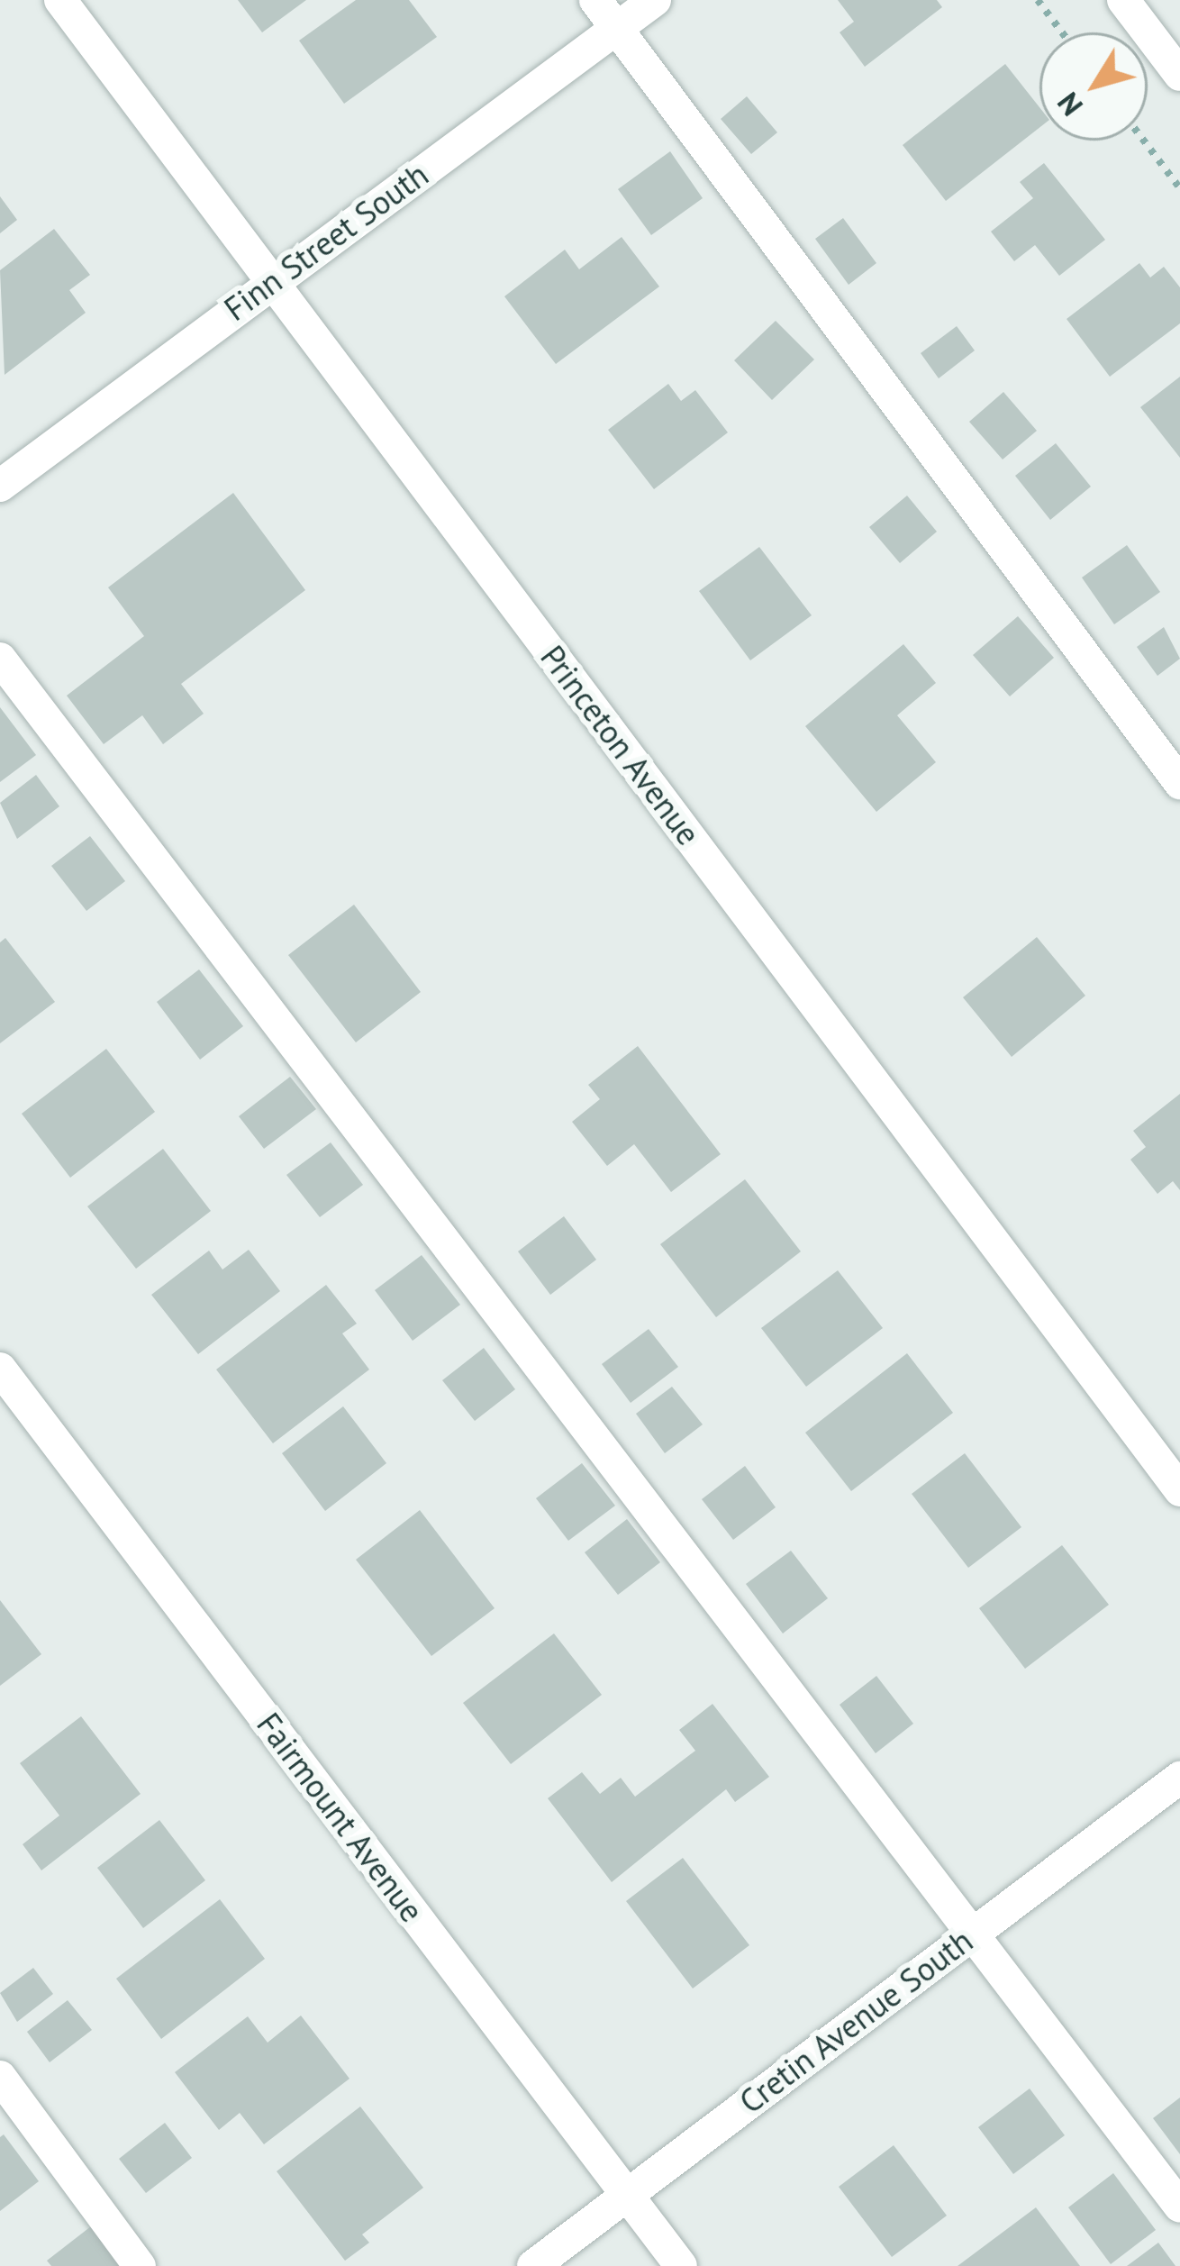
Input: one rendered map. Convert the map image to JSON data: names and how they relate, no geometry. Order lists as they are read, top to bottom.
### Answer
{
  "streets": {
    "street": [
      "Finn Street South",
      "Princeton Avenue",
      "Fairmount Avenue",
      "Cretin Avenue South"
    ]
  },
  "crossings": [
    ["Finn Street South", "Princeton Avenue"],
    ["Fairmount Avenue", "Cretin Avenue South"]
  ],
  "north": "bottom left"
}
